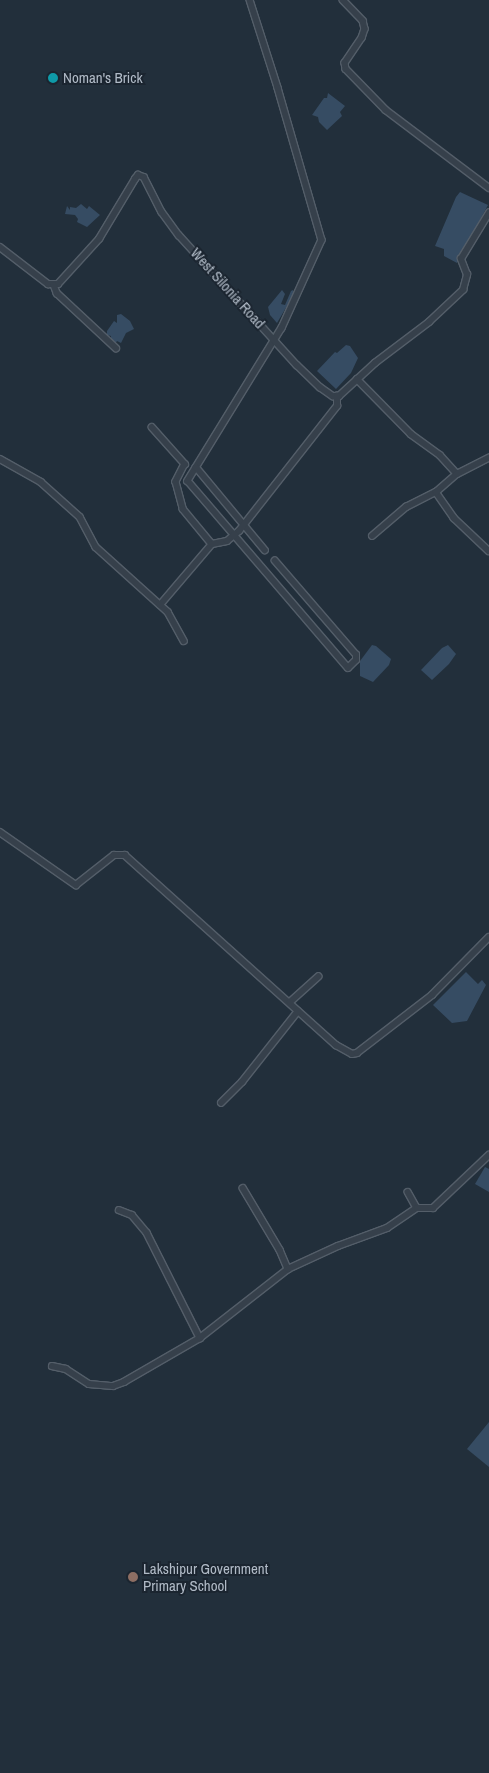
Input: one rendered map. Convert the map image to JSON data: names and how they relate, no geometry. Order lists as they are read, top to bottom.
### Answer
{
  "streets": {
    "street": ["West Silonia Road"]
  },
  "places": ["Noman's Brick", "Lakshipur Government Primary School"]
}
